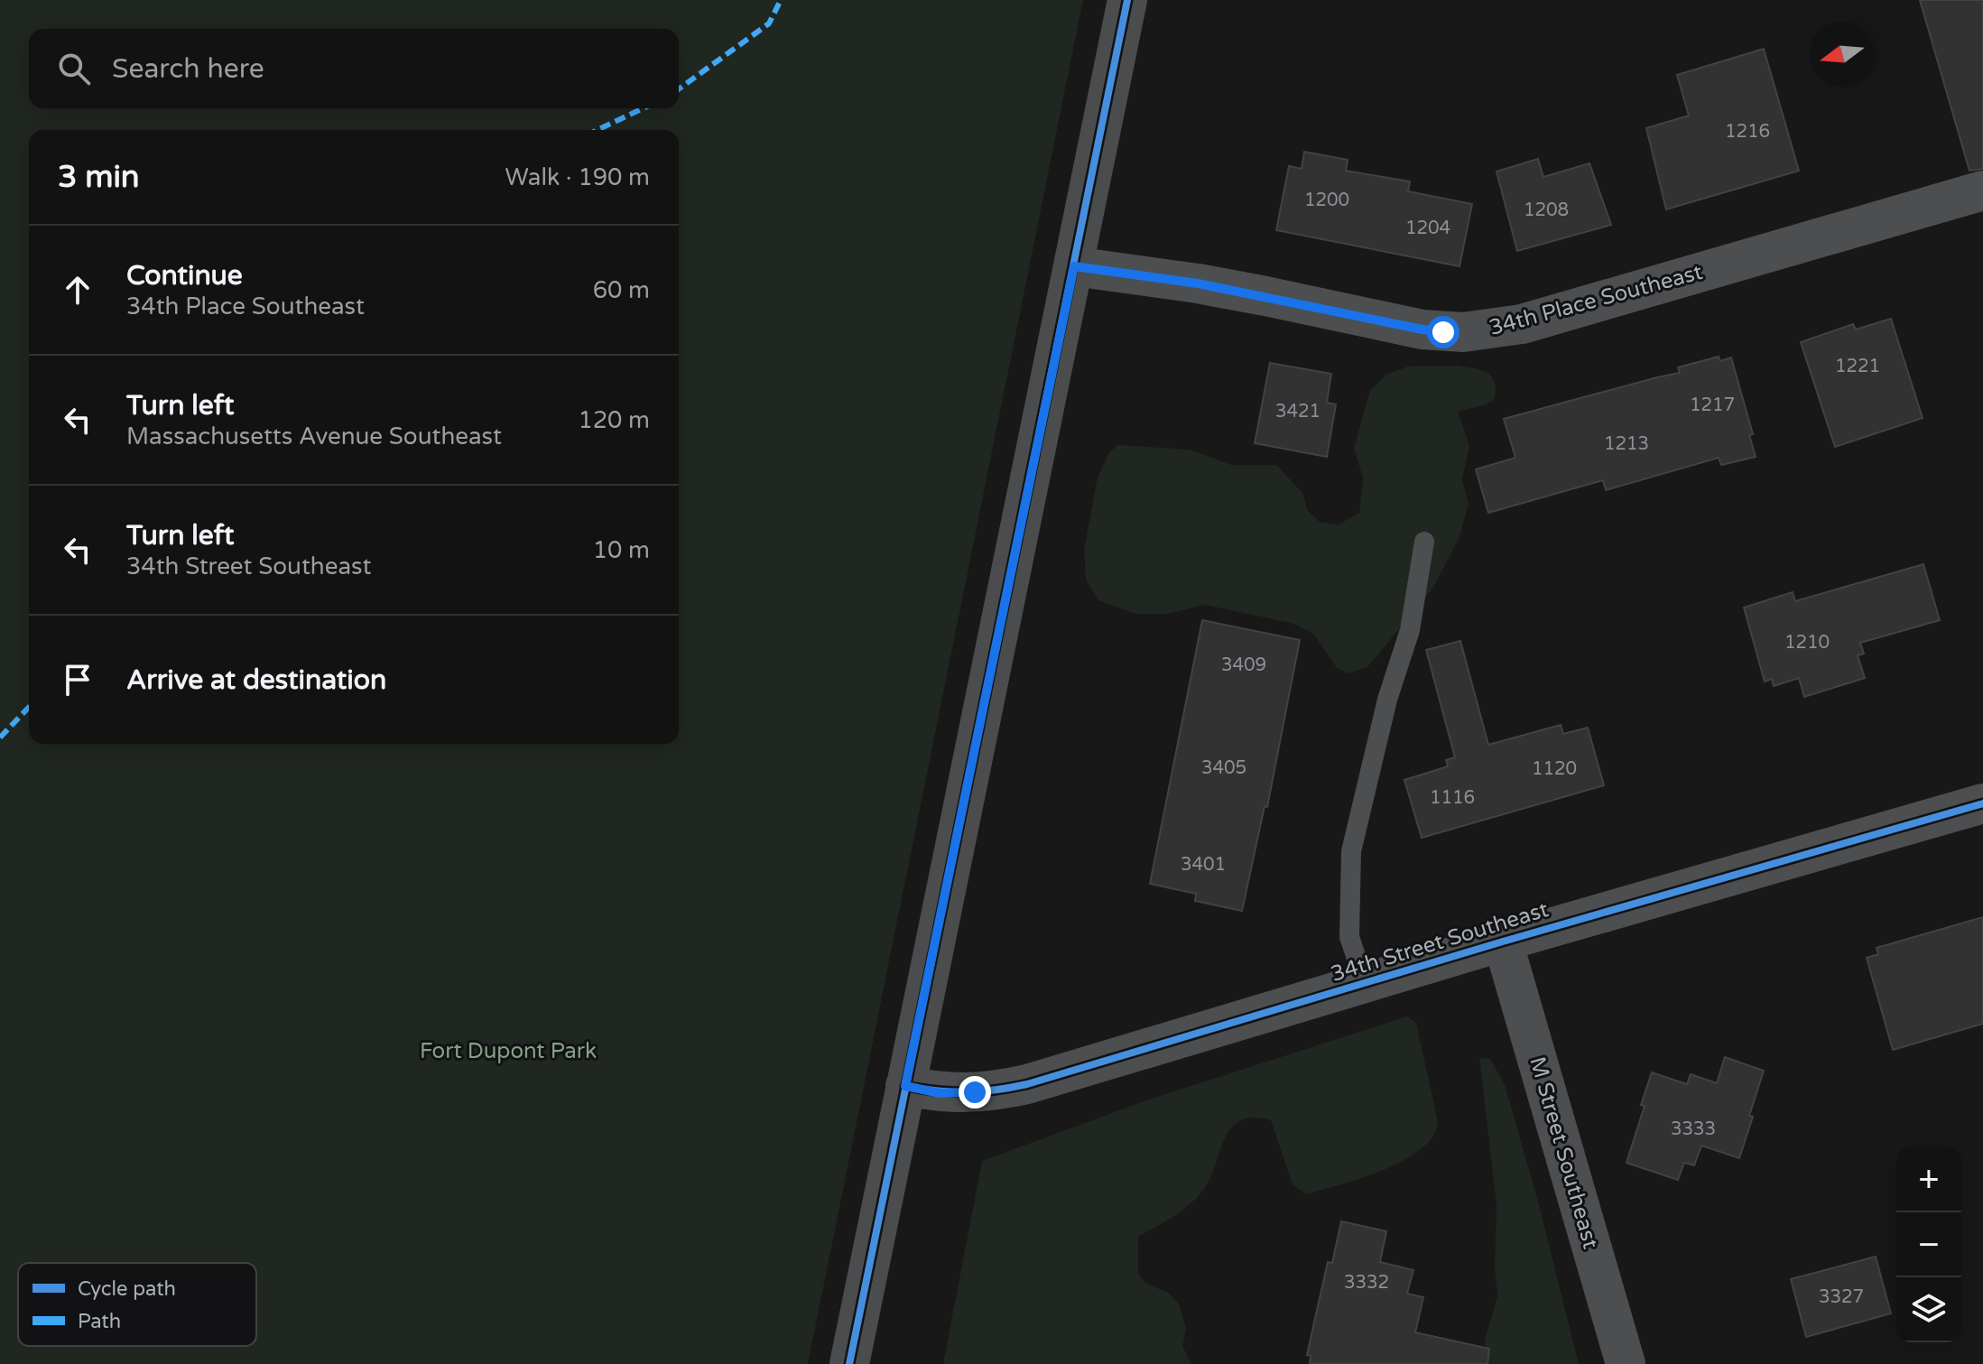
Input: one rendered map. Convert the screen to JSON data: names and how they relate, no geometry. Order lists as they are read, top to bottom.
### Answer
{
  "streets": {
    "street": ["34th Place Southeast", "34th Street Southeast", "M Street Southeast"]
  },
  "crossings": [
    ["34th Street Southeast", "M Street Southeast"]
  ],
  "parks": ["Fort Dupont Park"],
  "house_numbers": [
    "1216",
    "1200",
    "1208",
    "1204",
    "1221",
    "1217",
    "3421",
    "1213",
    "1210",
    "3409",
    "3405",
    "1120",
    "1116",
    "3401",
    "3333",
    "3332",
    "3327"
  ],
  "legend": ["Cycle path", "Path"],
  "north": "left",
  "page": {
    "search": "Search here",
    "heading": ["3 min", "Walk · 190 m"],
    "list": [
      ["Continue", "34th Place Southeast", "60 m"],
      ["Turn left", "Massachusetts Avenue Southeast", "120 m"],
      ["Turn left", "34th Street Southeast", "10 m"],
      "Arrive at destination"
    ],
    "map_buttons": ["+", "−"]
  }
}
